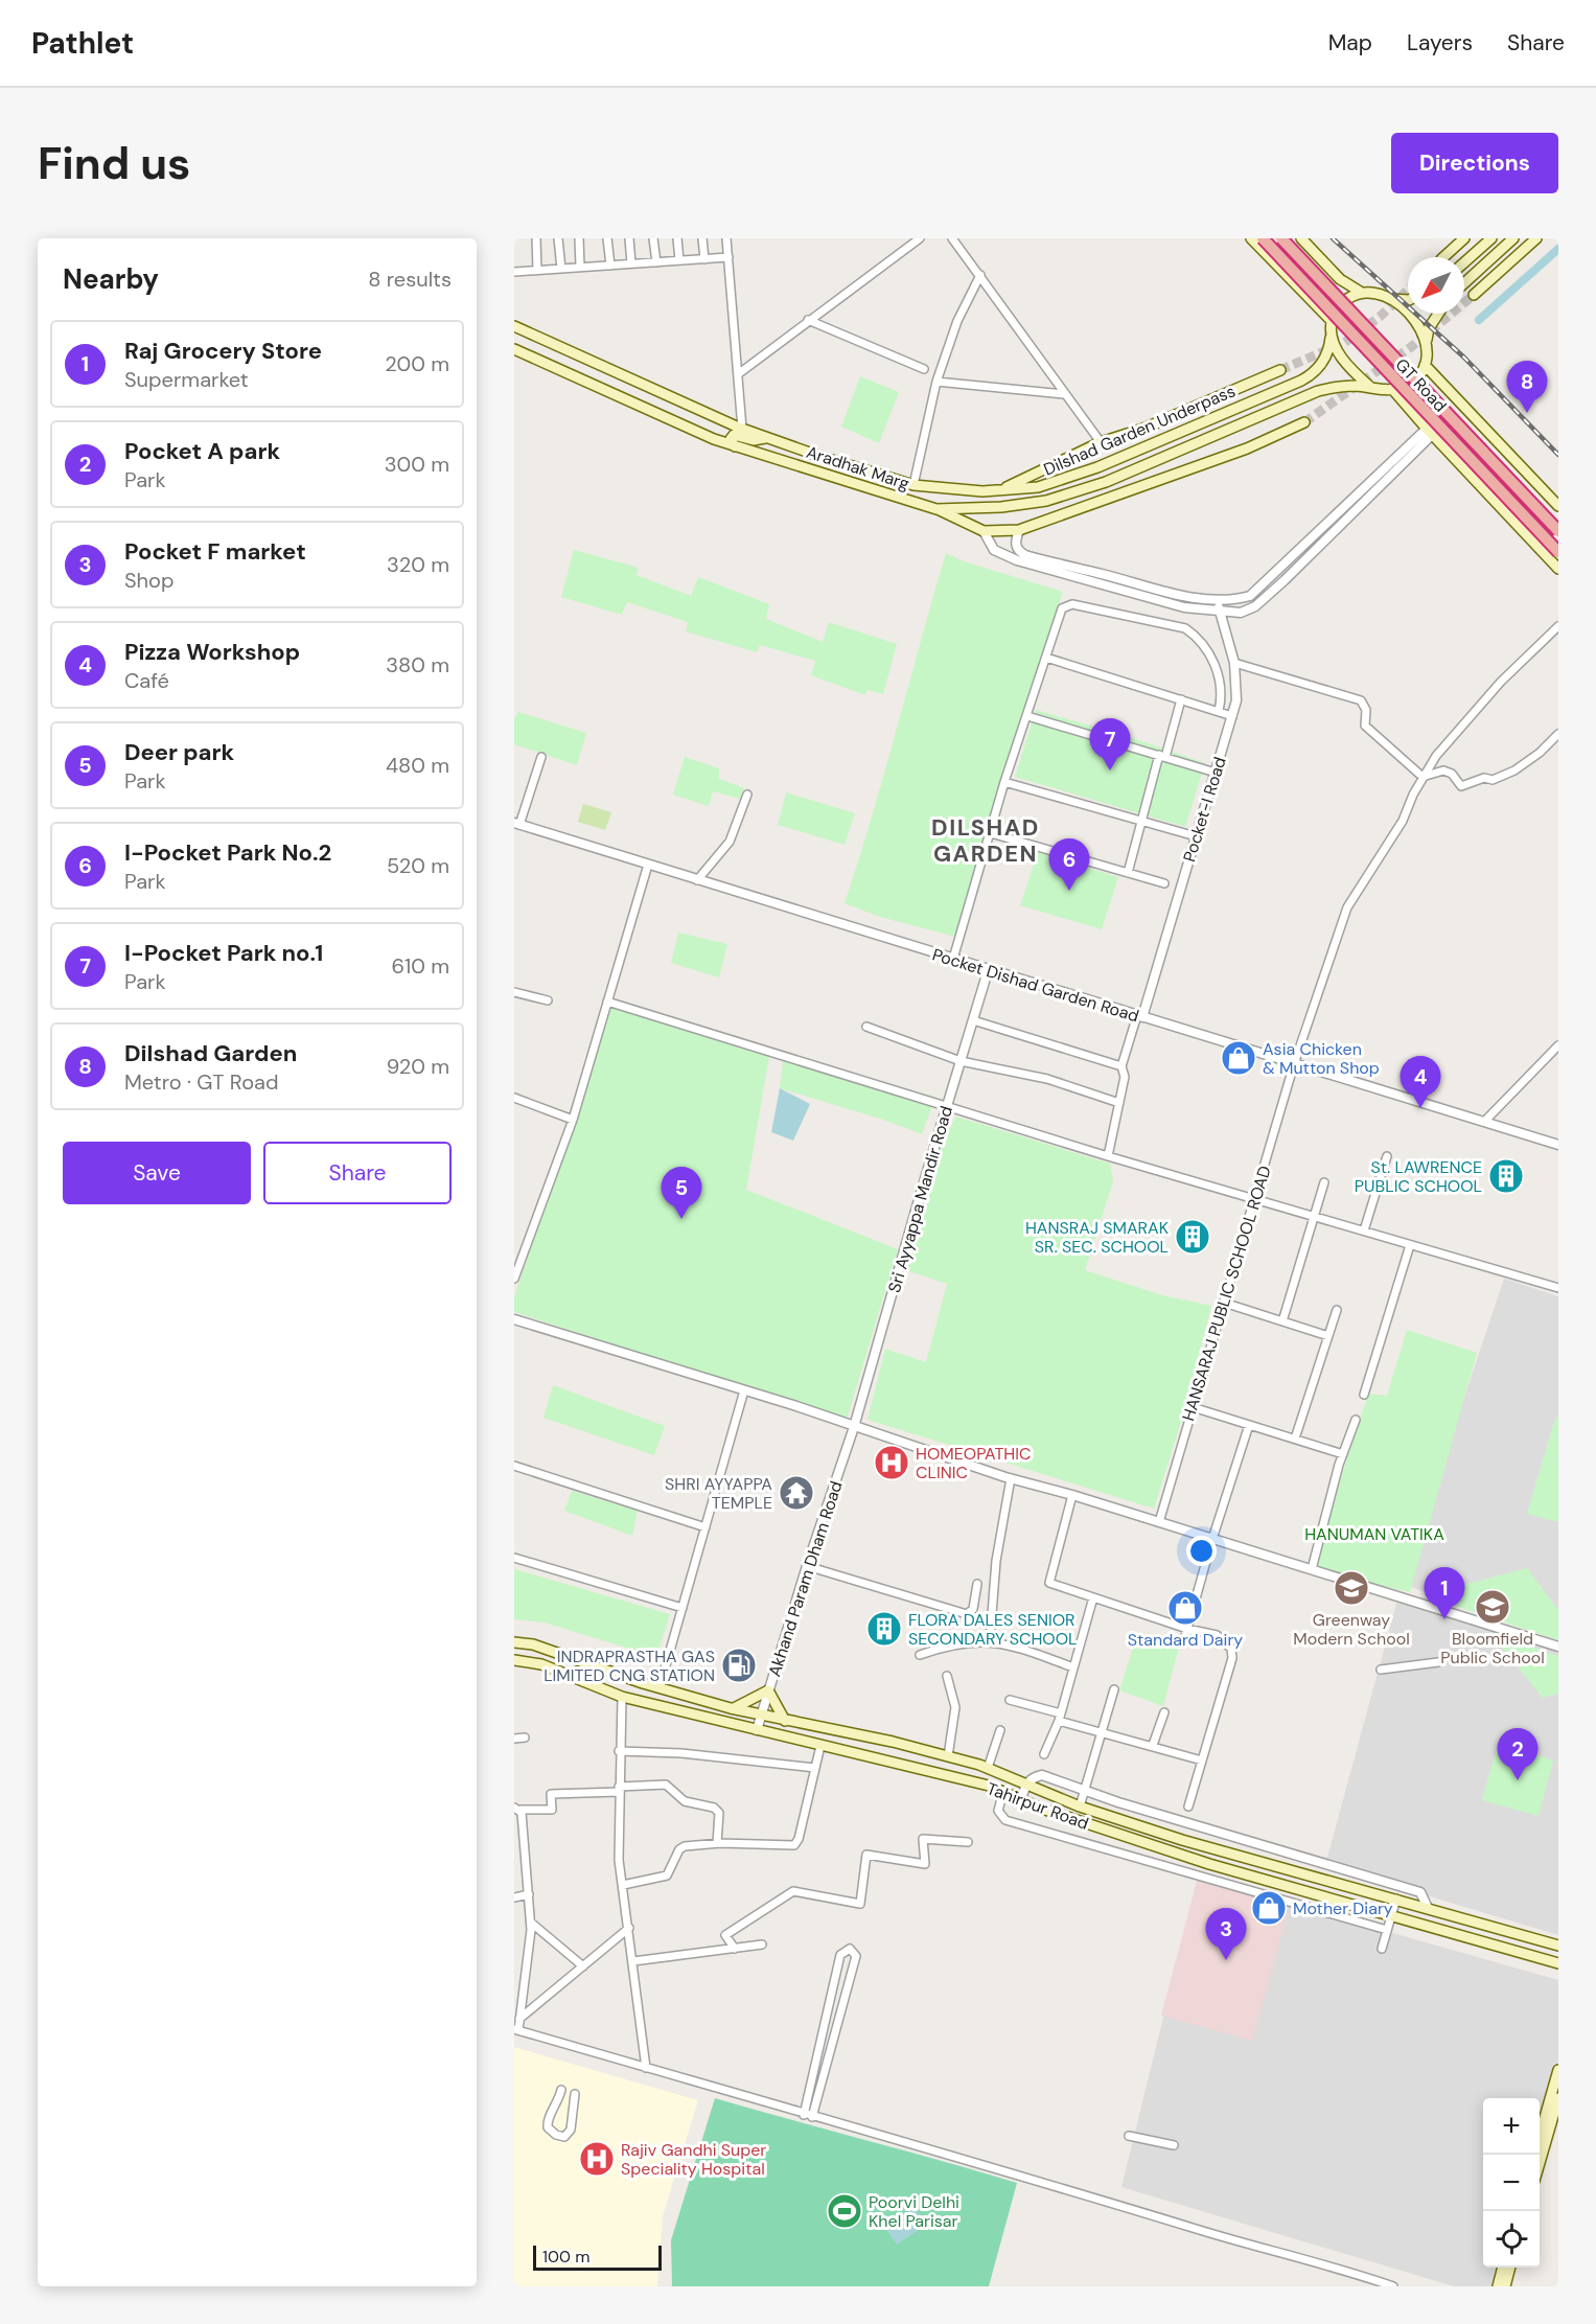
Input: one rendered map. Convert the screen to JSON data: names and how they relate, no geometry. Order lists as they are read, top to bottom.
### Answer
{
  "streets": {
    "highway": ["GT Road"],
    "main road": ["Dilshad Garden Underpass", "Aradhak Marg", "Tahirpur Road"],
    "street": [
      "Pocket-I Road",
      "Pocket Dishad Garden Road",
      "Sri Ayyappa Mandir Road",
      "HANSARAJ PUBLIC SCHOOL ROAD",
      "Akhand Param Dham Road"
    ]
  },
  "crossings": [
    ["GT Road", "Aradhak Marg"],
    ["Dilshad Garden Underpass", "Aradhak Marg"],
    ["Pocket-I Road", "Pocket Dishad Garden Road"],
    ["Pocket Dishad Garden Road", "Sri Ayyappa Mandir Road"],
    ["Pocket Dishad Garden Road", "HANSARAJ PUBLIC SCHOOL ROAD"],
    ["Sri Ayyappa Mandir Road", "Akhand Param Dham Road"],
    ["Akhand Param Dham Road", "Tahirpur Road"]
  ],
  "districts": ["DILSHAD GARDEN"],
  "parks": ["HANUMAN VATIKA"],
  "places": {
    "shop": ["Asia Chicken & Mutton Shop", "Standard Dairy", "Mother Diary"],
    "building": ["St. LAWRENCE PUBLIC SCHOOL", "HANSRAJ SMARAK SR. SEC. SCHOOL", "FLORA DALES SENIOR SECONDARY SCHOOL"],
    "hospital": ["HOMEOPATHIC CLINIC", "Rajiv Gandhi Super Speciality Hospital"],
    "temple": ["SHRI AYYAPPA TEMPLE"],
    "school or university": ["Greenway Modern School", "Bloomfield Public School"],
    "fuel station": ["INDRAPRASTHA GAS LIMITED CNG STATION"],
    "sports": ["Poorvi Delhi Khel Parisar"]
  },
  "scale_bar": "100 m",
  "north": "bottom left",
  "page": {
    "header": "Pathlet",
    "nav": ["Map", "Layers", "Share"],
    "buttons": [
      "Directions",
      ["Save", "Share"]
    ],
    "title": "Find us",
    "heading": ["Nearby", "8 results"],
    "list": [
      {
        "mark": "1",
        "name": "Raj Grocery Store",
        "note": "Supermarket",
        "value": "200 m"
      },
      {
        "mark": "2",
        "name": "Pocket A park",
        "note": "Park",
        "value": "300 m"
      },
      {
        "mark": "3",
        "name": "Pocket F market",
        "note": "Shop",
        "value": "320 m"
      },
      {
        "mark": "4",
        "name": "Pizza Workshop",
        "note": "Café",
        "value": "380 m"
      },
      {
        "mark": "5",
        "name": "Deer park",
        "note": "Park",
        "value": "480 m"
      },
      {
        "mark": "6",
        "name": "I-Pocket Park No.2",
        "note": "Park",
        "value": "520 m"
      },
      {
        "mark": "7",
        "name": "I-Pocket Park no.1",
        "note": "Park",
        "value": "610 m"
      },
      {
        "mark": "8",
        "name": "Dilshad Garden",
        "note": "Metro · GT Road",
        "value": "920 m"
      }
    ],
    "pins": [
      "8",
      "7",
      "6",
      "4",
      "5",
      "1",
      "2",
      "3"
    ],
    "map_buttons": ["+", "−"],
    "scale": "100 m"
  }
}
